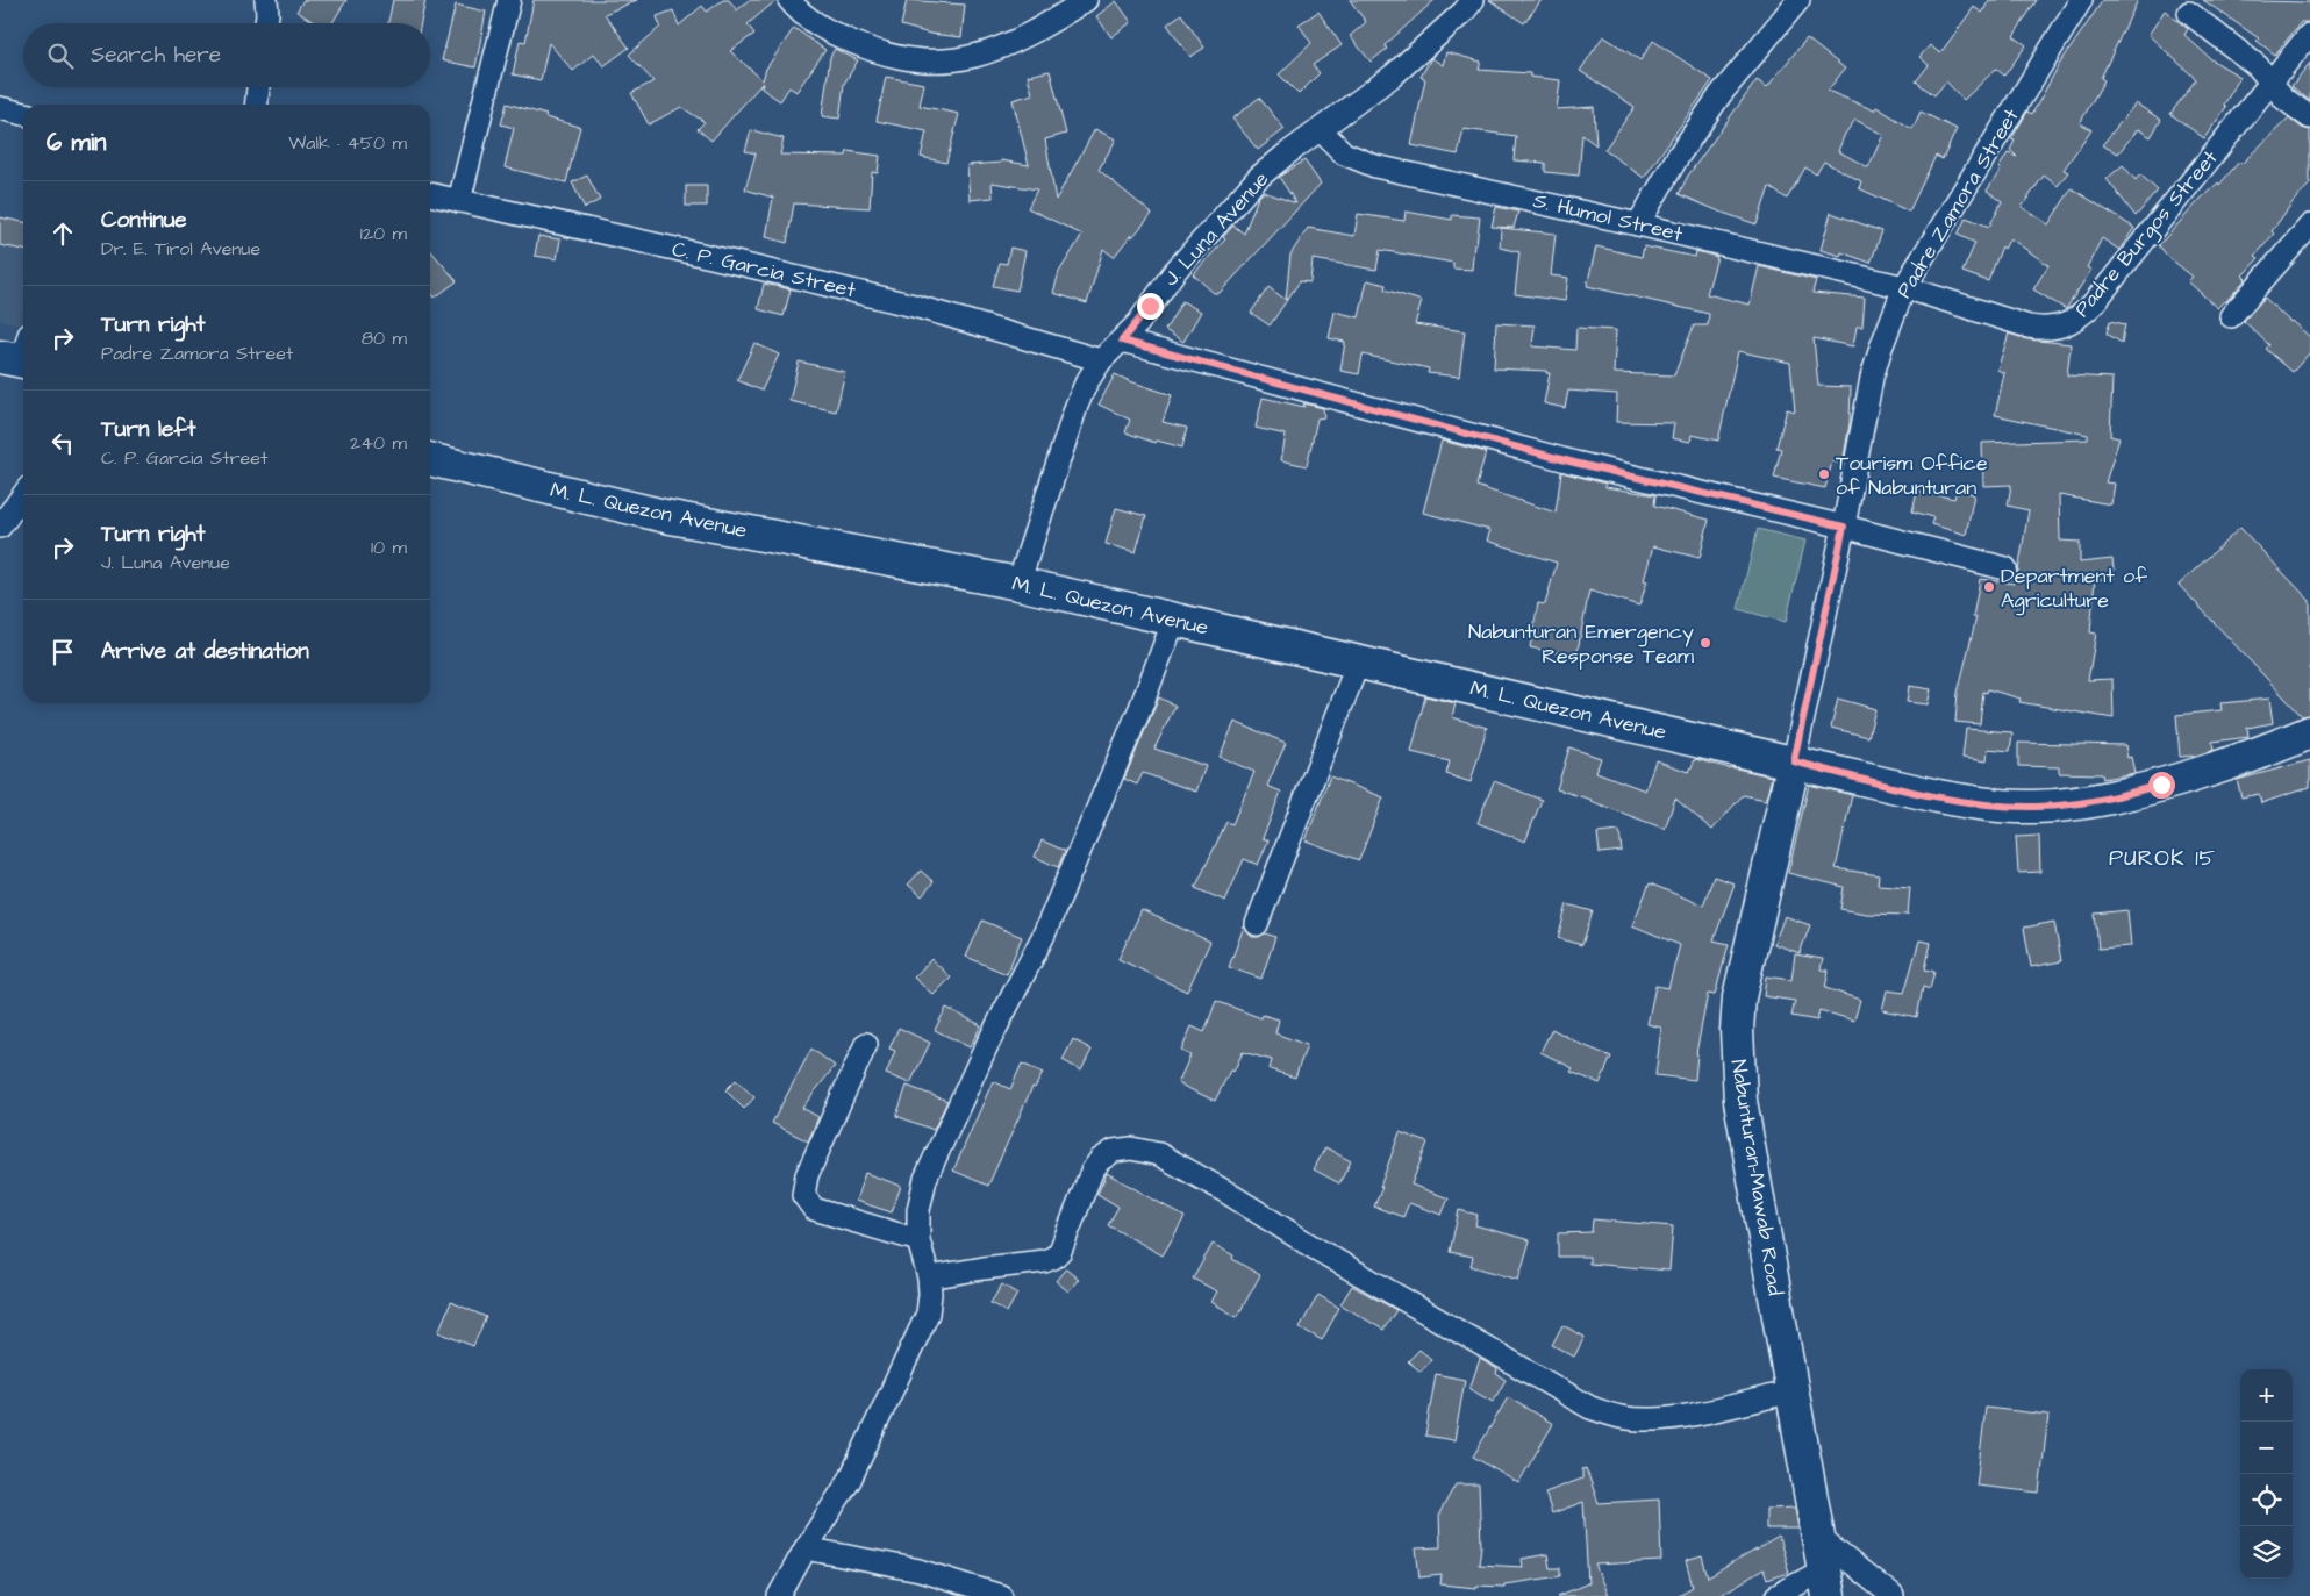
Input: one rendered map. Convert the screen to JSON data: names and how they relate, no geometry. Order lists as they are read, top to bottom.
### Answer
{
  "streets": {
    "main road": ["M. L. Quezon Avenue", "Nabunturan-Mawab Road"],
    "street": [
      "Padre Zamora Street",
      "S. Humol Street",
      "J. Luna Avenue",
      "Padre Burgos Street",
      "C. P. Garcia Street"
    ]
  },
  "crossings": [
    ["Padre Zamora Street", "S. Humol Street"],
    ["Padre Zamora Street", "Padre Burgos Street"],
    ["Padre Zamora Street", "M. L. Quezon Avenue"],
    ["Padre Zamora Street", "Nabunturan-Mawab Road"],
    ["S. Humol Street", "J. Luna Avenue"],
    ["S. Humol Street", "Padre Burgos Street"],
    ["J. Luna Avenue", "C. P. Garcia Street"],
    ["J. Luna Avenue", "M. L. Quezon Avenue"],
    ["M. L. Quezon Avenue", "Nabunturan-Mawab Road"]
  ],
  "districts": ["PUROK 15"],
  "places": ["Tourism Office of Nabunturan", "Department of Agriculture", "Nabunturan Emergency Response Team"],
  "page": {
    "search": "Search here",
    "heading": ["6 min", "Walk · 450 m"],
    "list": [
      ["Continue", "Dr. E. Tirol Avenue", "120 m"],
      ["Turn right", "Padre Zamora Street", "80 m"],
      ["Turn left", "C. P. Garcia Street", "240 m"],
      ["Turn right", "J. Luna Avenue", "10 m"],
      "Arrive at destination"
    ],
    "map_buttons": ["+", "−"]
  }
}
